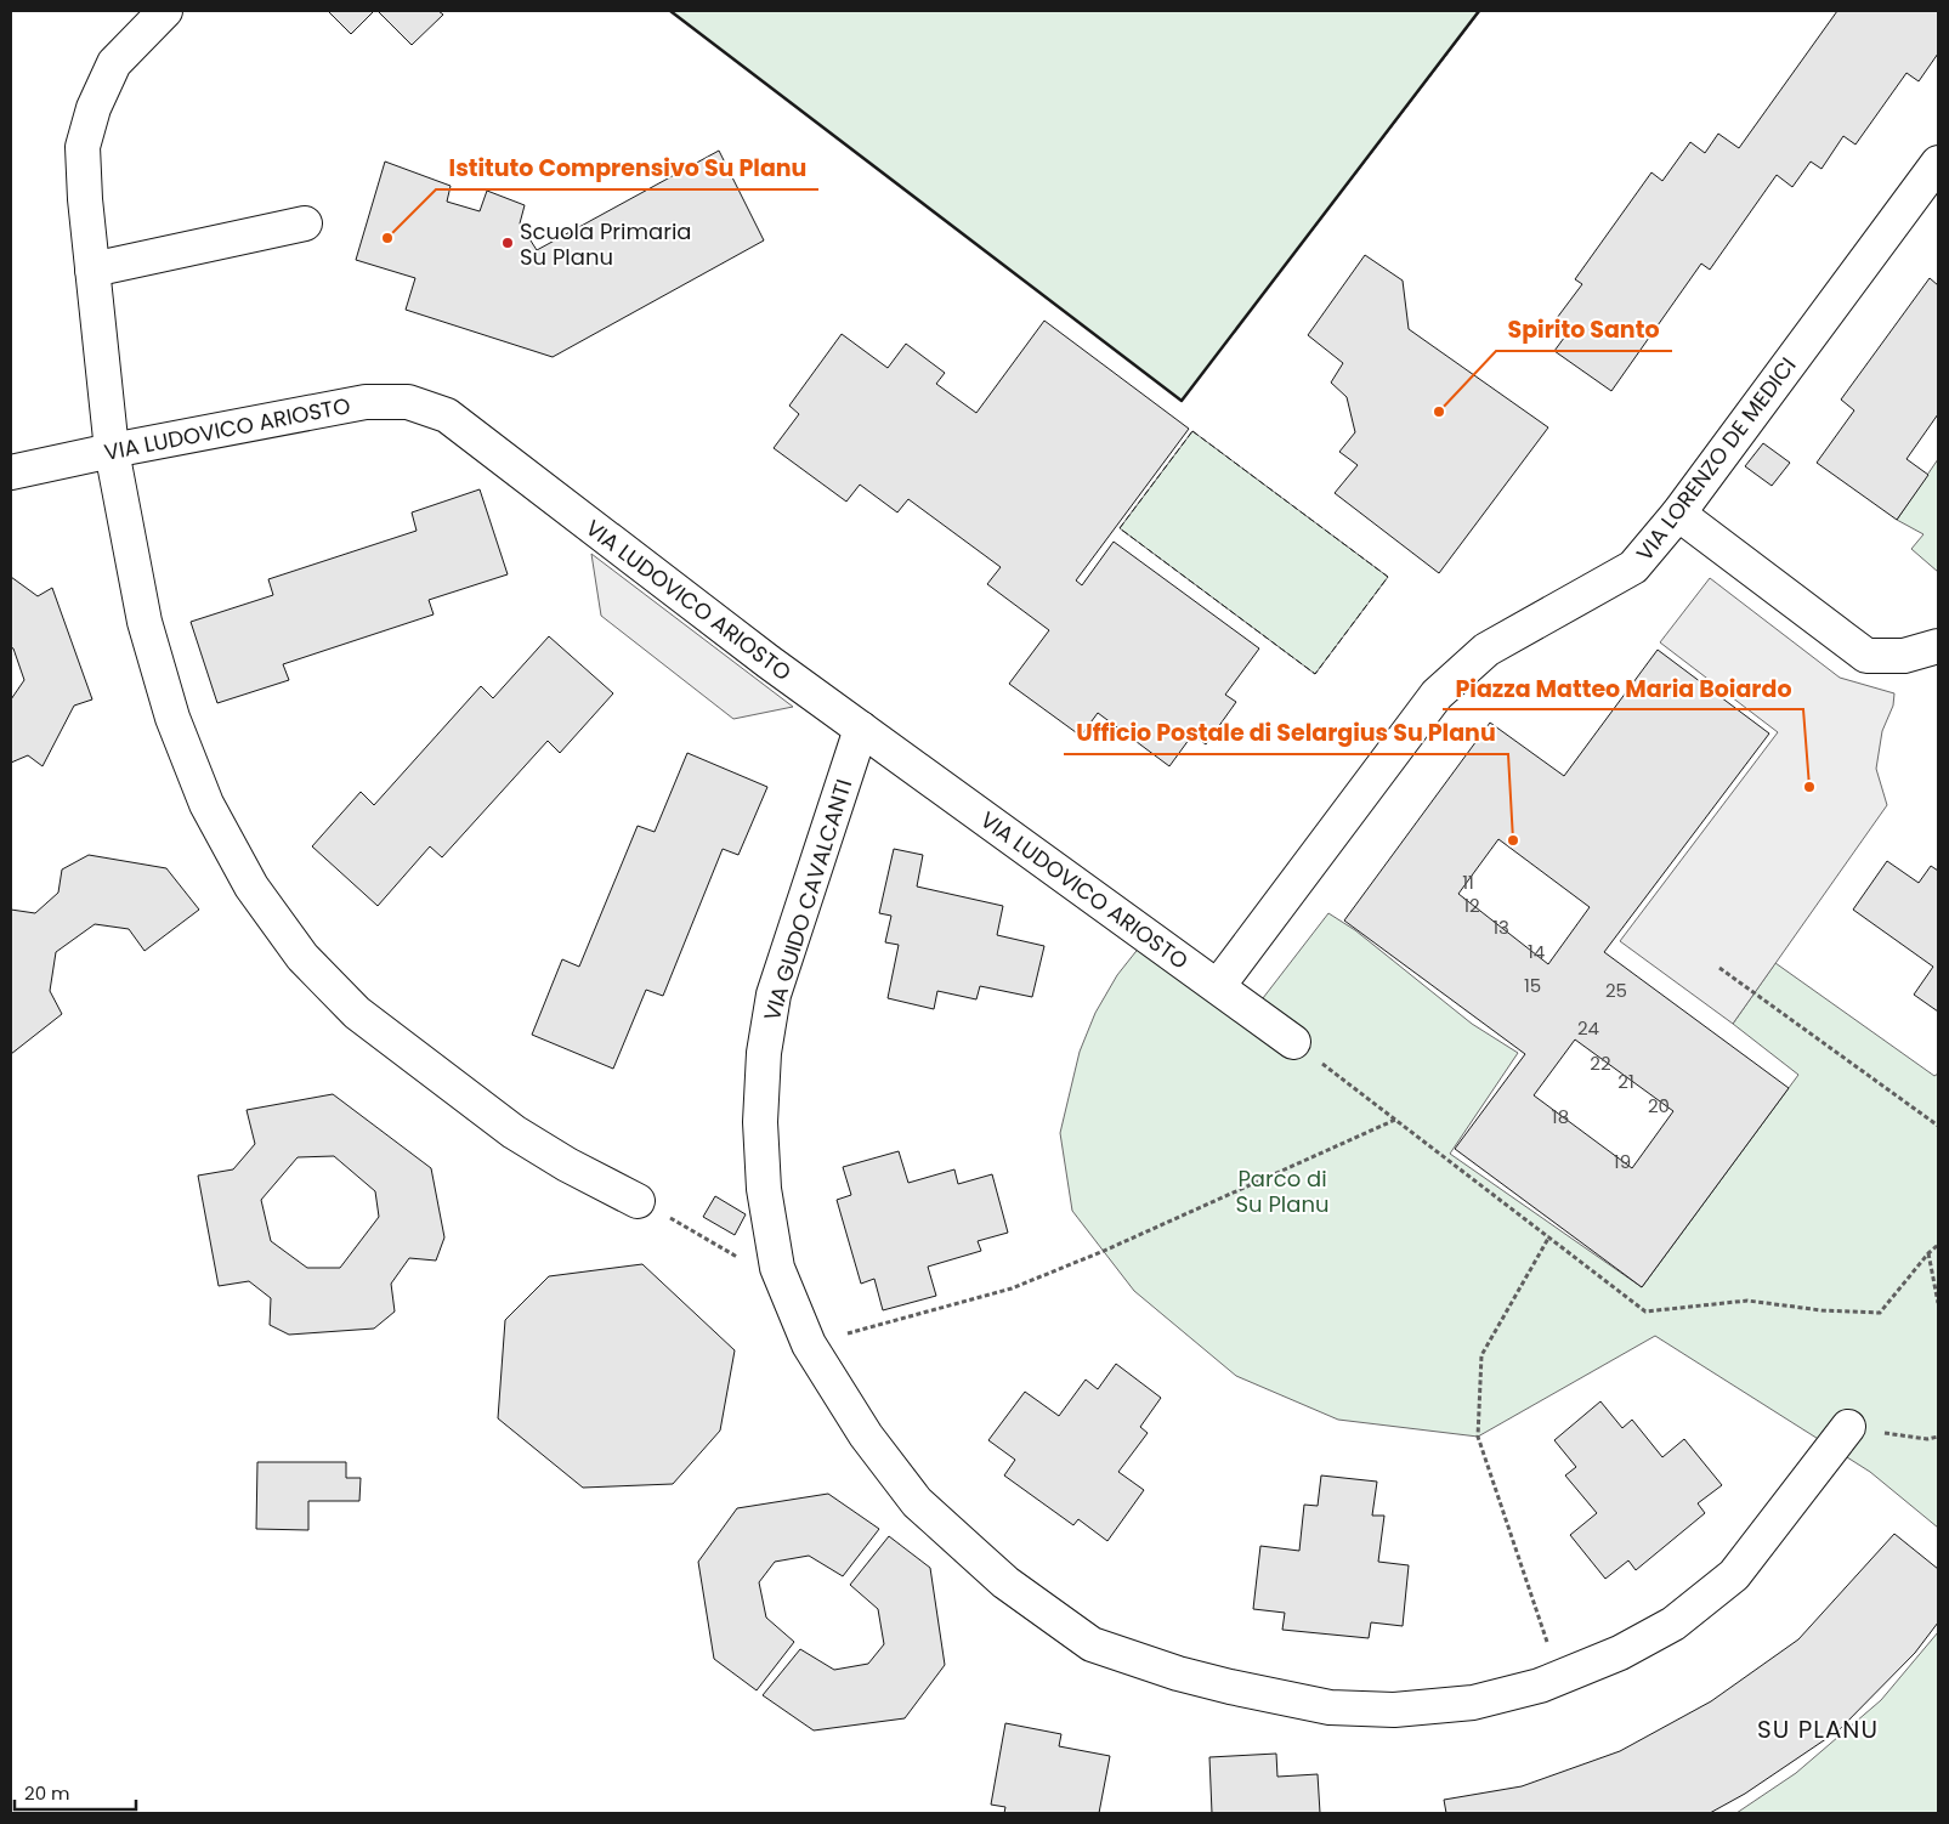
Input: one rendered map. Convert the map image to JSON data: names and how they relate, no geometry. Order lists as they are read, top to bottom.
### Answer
{
  "streets": {
    "street": ["VIA LUDOVICO ARIOSTO", "VIA LORENZO DE MEDICI", "VIA GUIDO CAVALCANTI"]
  },
  "crossings": [
    ["VIA LUDOVICO ARIOSTO", "VIA LORENZO DE MEDICI"],
    ["VIA LUDOVICO ARIOSTO", "VIA GUIDO CAVALCANTI"]
  ],
  "districts": ["SU PLANU"],
  "parks": ["Parco di Su Planu"],
  "places": [
    "Istituto Comprensivo Su Planu",
    "Scuola Primaria Su Planu",
    "Spirito Santo",
    "Piazza Matteo Maria Boiardo",
    "Ufficio Postale di Selargius Su Planu"
  ],
  "house_numbers": [
    "11",
    "12",
    "13",
    "14",
    "15",
    "25",
    "24",
    "22",
    "21",
    "20",
    "18",
    "19"
  ],
  "scale_bar": "20 m"
}
